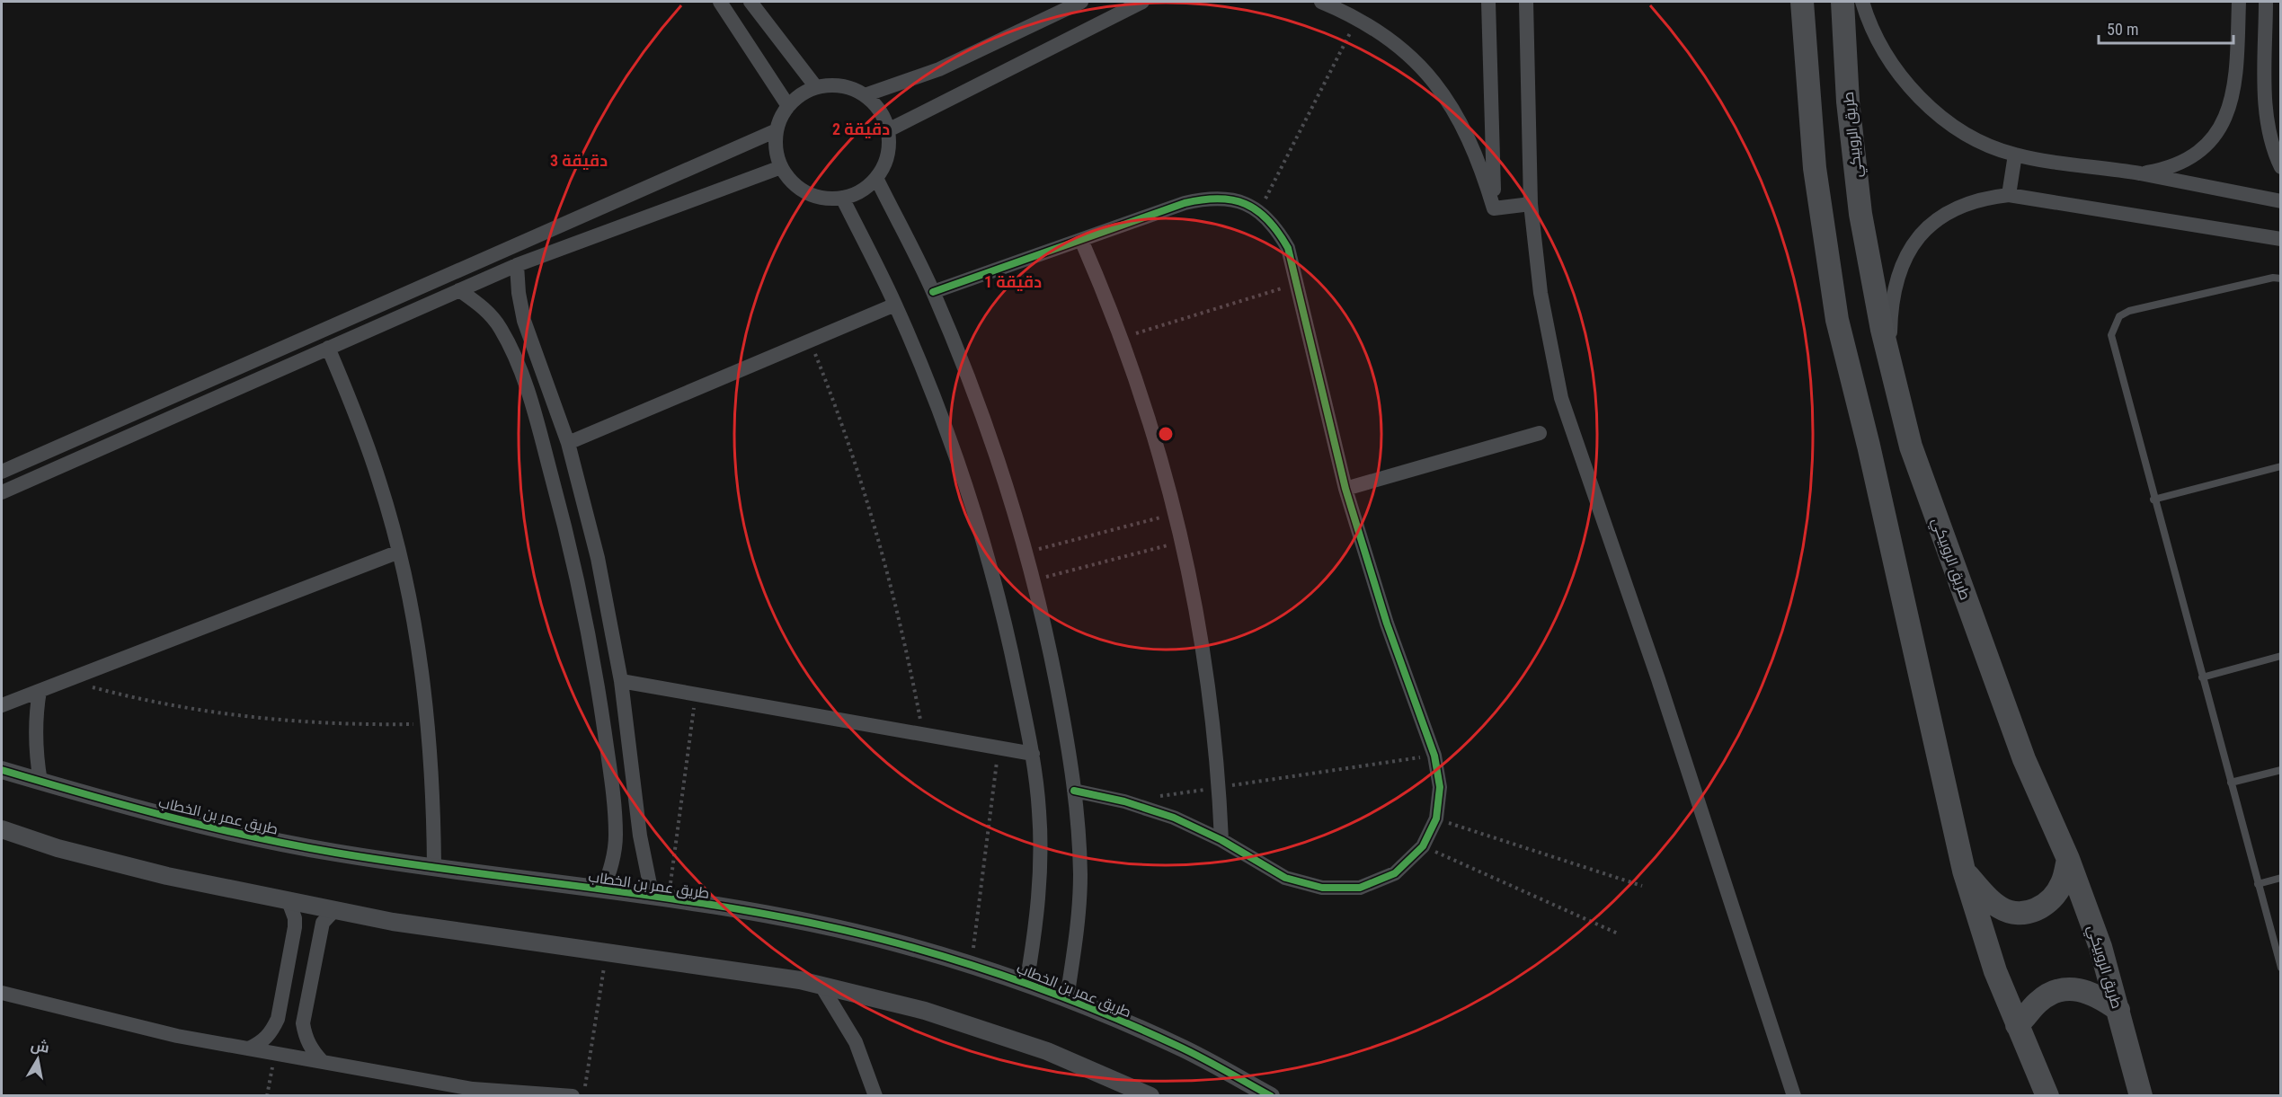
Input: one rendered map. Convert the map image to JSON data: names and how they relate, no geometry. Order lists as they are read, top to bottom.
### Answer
{
  "streets": {
    "main road": ["طريق الروبيكي"],
    "street": ["طريق عمر بن الخطاب"]
  },
  "scale_bar": "50 m",
  "north": "top",
  "rings": ["2 دقيقة", "3 دقيقة", "1 دقيقة"]
}
